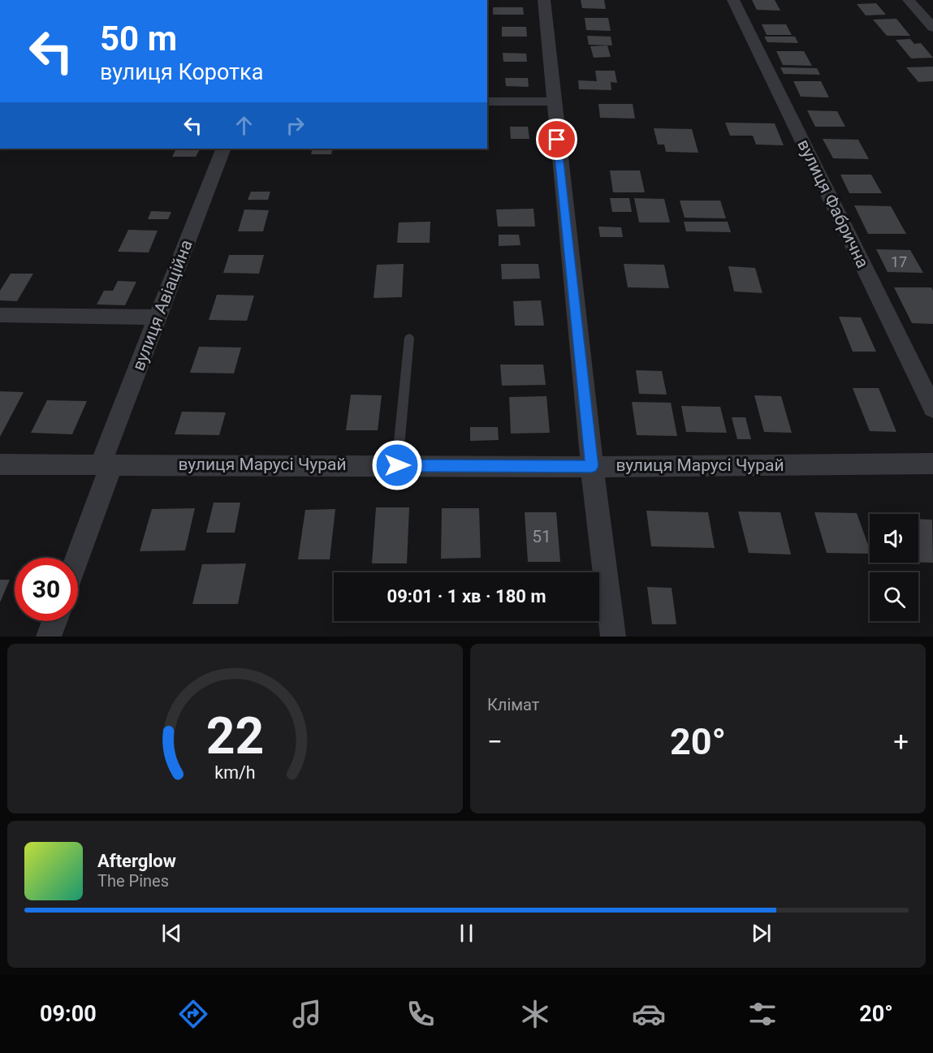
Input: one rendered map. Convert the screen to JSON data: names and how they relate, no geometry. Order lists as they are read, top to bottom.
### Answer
{
  "streets": {
    "street": ["вулиця Фабрична", "вулиця Авіаційна", "вулиця Марусі Чурай"]
  },
  "crossings": [
    ["вулиця Авіаційна", "вулиця Марусі Чурай"]
  ],
  "house_numbers": ["17", "51"],
  "page": {
    "turn": ["50 m", "вулиця Коротка"],
    "limit": "30",
    "trip": "09:01 · 1 хв · 180 m",
    "tile": "Клімат",
    "heat": ["−", "20°", "+"],
    "song": ["Afterglow", "The Pines"],
    "tabs": ["09:00", "20°"],
    "gauge": ["22", "km/h"]
  }
}
